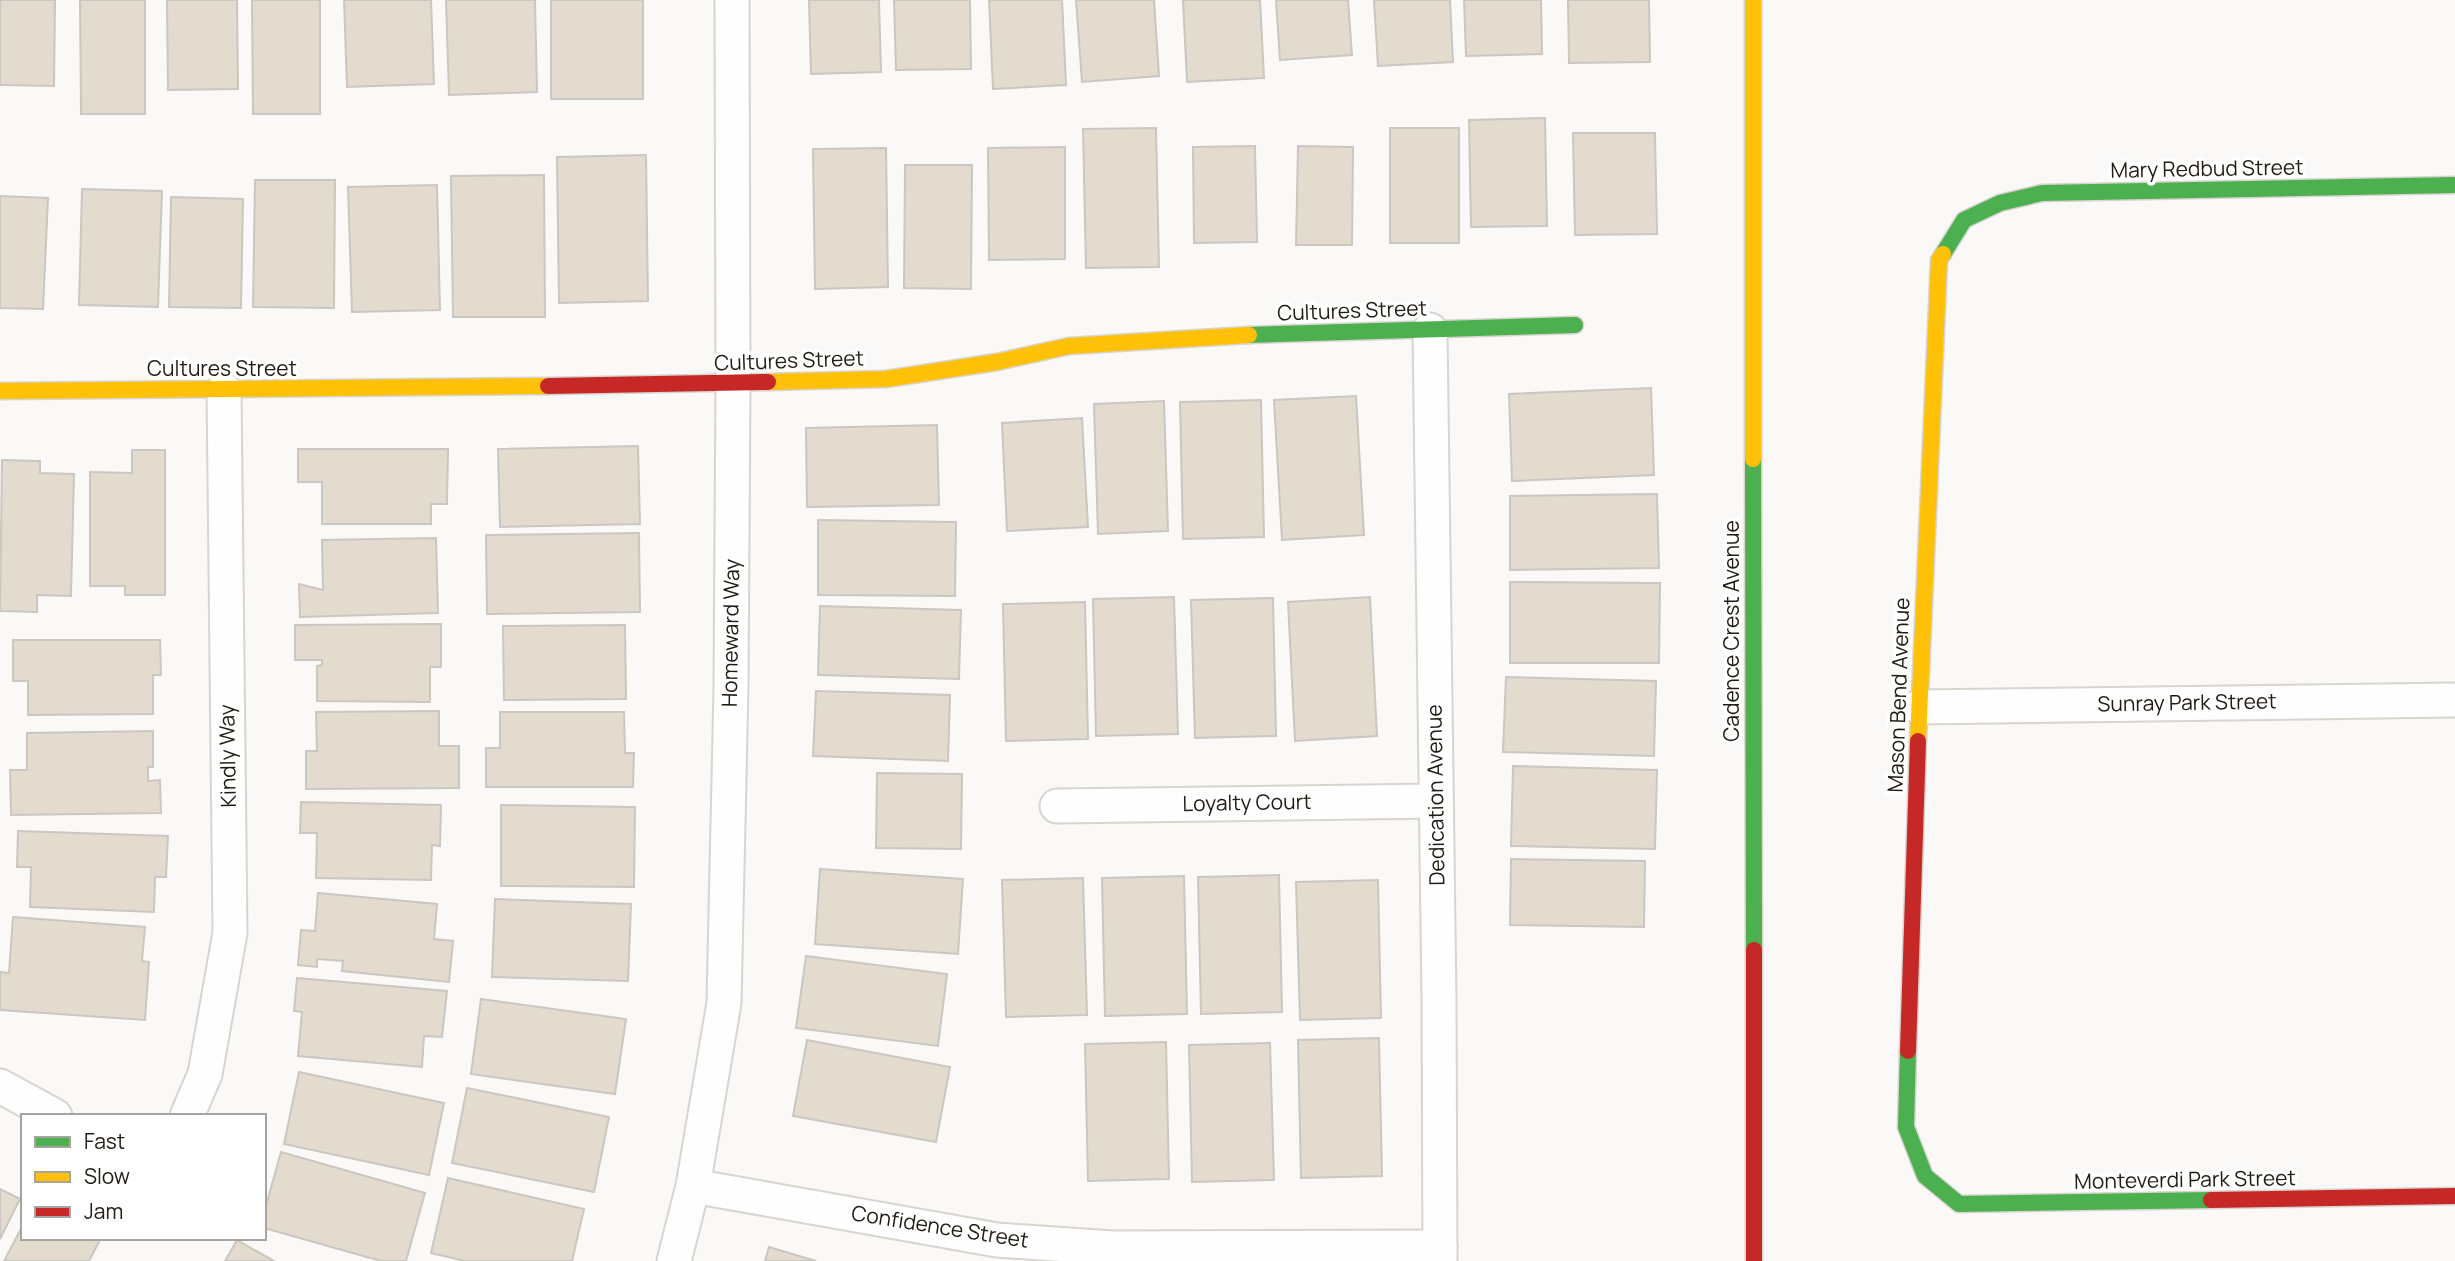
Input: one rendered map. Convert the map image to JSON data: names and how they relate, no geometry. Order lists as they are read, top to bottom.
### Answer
{
  "streets": {
    "street": [
      "Mary Redbud Street",
      "Cultures Street",
      "Cadence Crest Avenue",
      "Homeward Way",
      "Mason Bend Avenue",
      "Sunray Park Street",
      "Kindly Way",
      "Dedication Avenue",
      "Loyalty Court",
      "Monteverdi Park Street",
      "Confidence Street"
    ]
  },
  "crossings": [
    ["Mary Redbud Street", "Mason Bend Avenue"],
    ["Cultures Street", "Homeward Way"],
    ["Cultures Street", "Kindly Way"],
    ["Cultures Street", "Dedication Avenue"],
    ["Homeward Way", "Confidence Street"],
    ["Mason Bend Avenue", "Sunray Park Street"],
    ["Mason Bend Avenue", "Monteverdi Park Street"],
    ["Dedication Avenue", "Loyalty Court"],
    ["Dedication Avenue", "Confidence Street"]
  ],
  "legend": ["Fast", "Slow", "Jam"]
}
